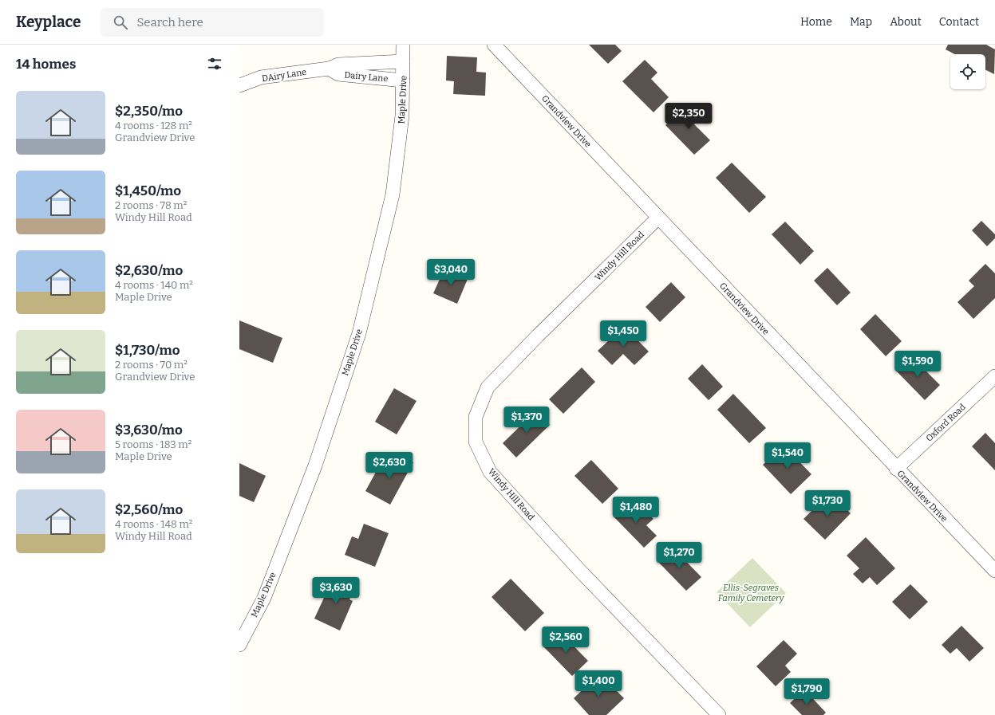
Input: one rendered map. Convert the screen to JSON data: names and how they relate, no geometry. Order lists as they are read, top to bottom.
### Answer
{
  "streets": {
    "street": [
      "DAiry Lane",
      "Dairy Lane",
      "Maple Drive",
      "Grandview Drive",
      "Windy Hill Road",
      "Oxford Road"
    ]
  },
  "crossings": [
    ["DAiry Lane", "Dairy Lane"],
    ["Dairy Lane", "Maple Drive"],
    ["Grandview Drive", "Windy Hill Road"],
    ["Grandview Drive", "Oxford Road"]
  ],
  "parks": ["Ellis-Segraves Family Cemetery"],
  "page": {
    "header": "Keyplace",
    "search": "Search here",
    "nav": [
      "Home",
      "Map",
      "About",
      "Contact"
    ],
    "heading": "14 homes",
    "list": [
      {
        "name": "$2,350/mo",
        "note": "4 rooms · 128 m² · Grandview Drive"
      },
      {
        "name": "$1,450/mo",
        "note": "2 rooms · 78 m² · Windy Hill Road"
      },
      {
        "name": "$2,630/mo",
        "note": "4 rooms · 140 m² · Maple Drive"
      },
      {
        "name": "$1,730/mo",
        "note": "2 rooms · 70 m² · Grandview Drive"
      },
      {
        "name": "$3,630/mo",
        "note": "5 rooms · 183 m² · Maple Drive"
      },
      {
        "name": "$2,560/mo",
        "note": "4 rooms · 148 m² · Windy Hill Road"
      }
    ],
    "price": [
      "$2,350",
      "$3,040",
      "$1,450",
      "$1,590",
      "$1,370",
      "$1,540",
      "$2,630",
      "$1,730",
      "$1,480",
      "$1,270",
      "$3,630",
      "$2,560",
      "$1,400",
      "$1,790"
    ]
  }
}
